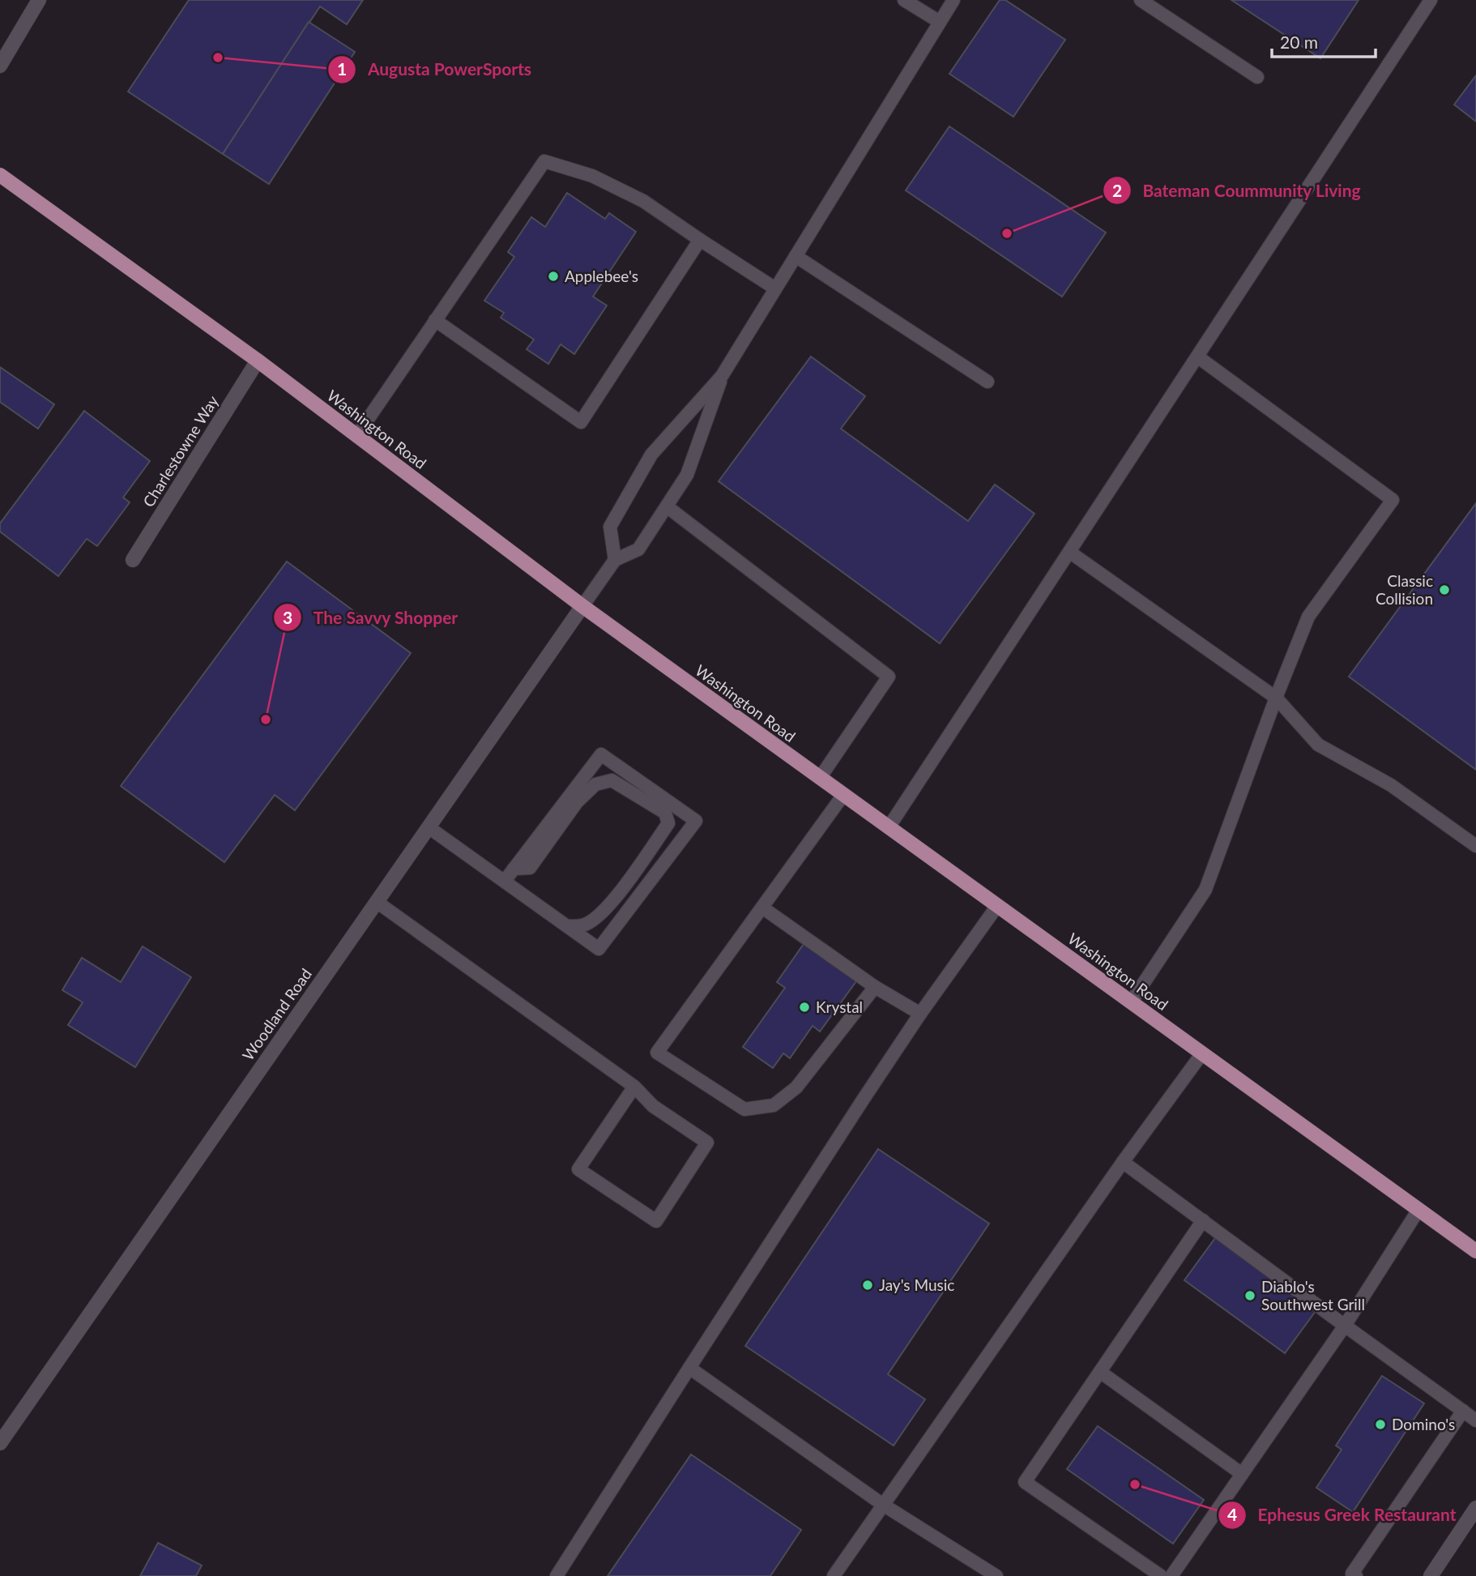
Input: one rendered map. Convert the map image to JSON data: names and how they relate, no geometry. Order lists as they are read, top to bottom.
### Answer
{
  "streets": {
    "main road": ["Washington Road"],
    "street": ["Charlestowne Way", "Woodland Road"]
  },
  "crossings": [
    ["Washington Road", "Charlestowne Way"],
    ["Washington Road", "Woodland Road"]
  ],
  "places": [
    "Augusta PowerSports",
    "Bateman Coummunity Living",
    "Applebee's",
    "Classic Collision",
    "The Savvy Shopper",
    "Krystal",
    "Jay's Music",
    "Diablo's Southwest Grill",
    "Domino's",
    "Ephesus Greek Restaurant"
  ],
  "scale_bar": "20 m"
}
